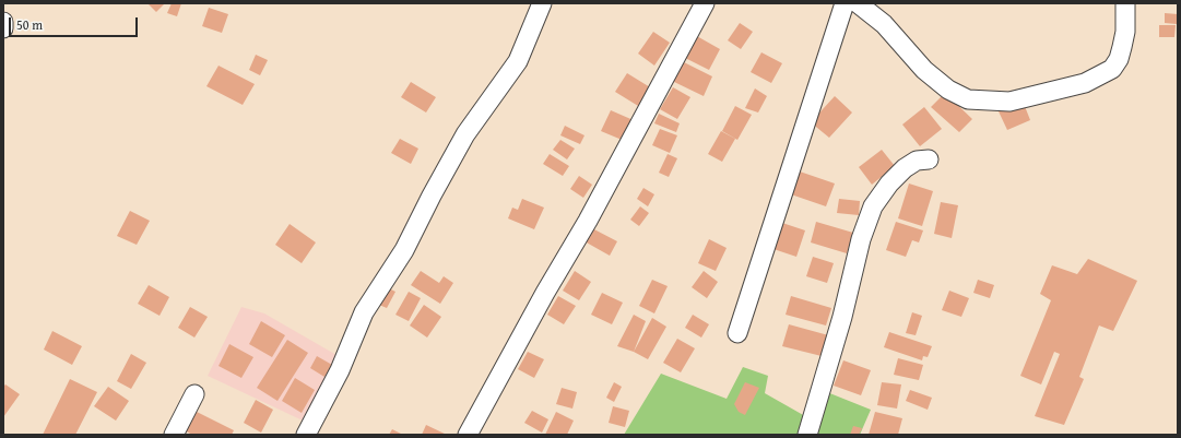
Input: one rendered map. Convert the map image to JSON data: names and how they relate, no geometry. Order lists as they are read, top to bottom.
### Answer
{
  "scale_bar": "50 m"
}
